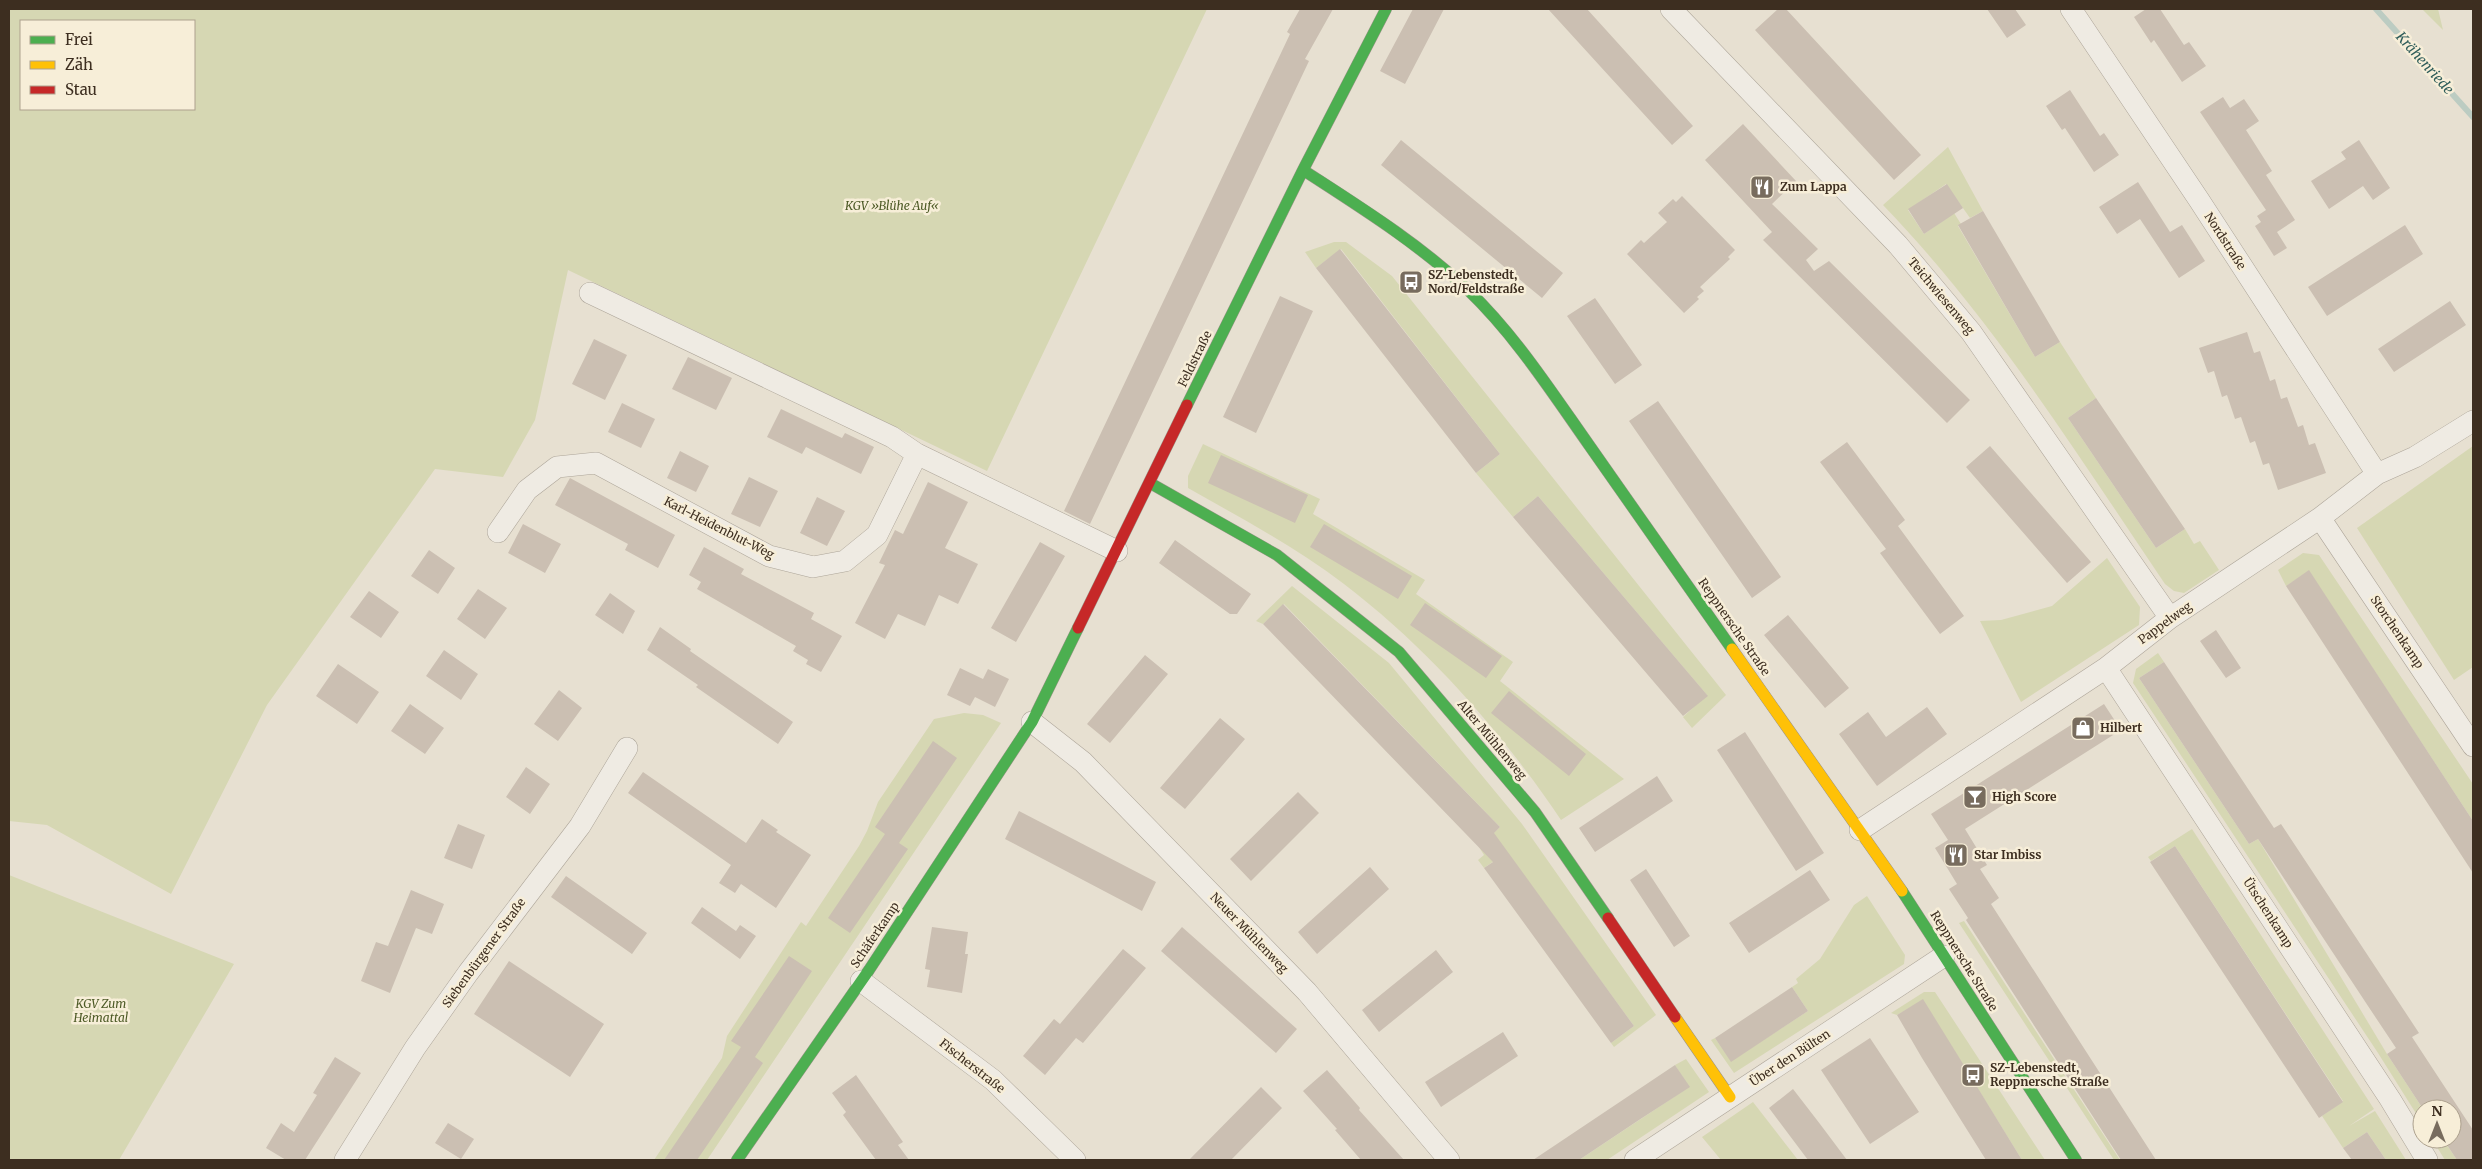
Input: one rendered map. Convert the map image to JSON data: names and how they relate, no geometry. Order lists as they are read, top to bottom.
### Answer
{
  "streets": {
    "street": [
      "Nordstraße",
      "Teichwiesenweg",
      "Feldstraße",
      "Karl-Heidenblut-Weg",
      "Pappelweg",
      "Reppnersche Straße",
      "Storchenkamp",
      "Alter Mühlenweg",
      "Ütschenkamp",
      "Neuer Mühlenweg",
      "Schäferkamp",
      "Siebenbürgener Straße",
      "Über den Bülten",
      "Fischerstraße"
    ]
  },
  "crossings": [
    ["Nordstraße", "Pappelweg"],
    ["Teichwiesenweg", "Pappelweg"],
    ["Feldstraße", "Reppnersche Straße"],
    ["Feldstraße", "Alter Mühlenweg"],
    ["Feldstraße", "Neuer Mühlenweg"],
    ["Feldstraße", "Schäferkamp"],
    ["Pappelweg", "Reppnersche Straße"],
    ["Pappelweg", "Storchenkamp"],
    ["Pappelweg", "Ütschenkamp"],
    ["Reppnersche Straße", "Über den Bülten"],
    ["Alter Mühlenweg", "Über den Bülten"],
    ["Neuer Mühlenweg", "Schäferkamp"],
    ["Schäferkamp", "Fischerstraße"]
  ],
  "water": ["Krähenriede"],
  "parks": ["KGV »Blühe Auf«", "KGV Zum Heimattal"],
  "places": {
    "restaurant": ["Zum Lappa", "Star Imbiss"],
    "bus stop": ["SZ-Lebenstedt, Nord/Feldstraße", "SZ-Lebenstedt, Reppnersche Straße"],
    "shop": ["Hilbert"],
    "bar": ["High Score"]
  },
  "legend": ["Frei", "Zäh", "Stau"],
  "north": "top"
}
